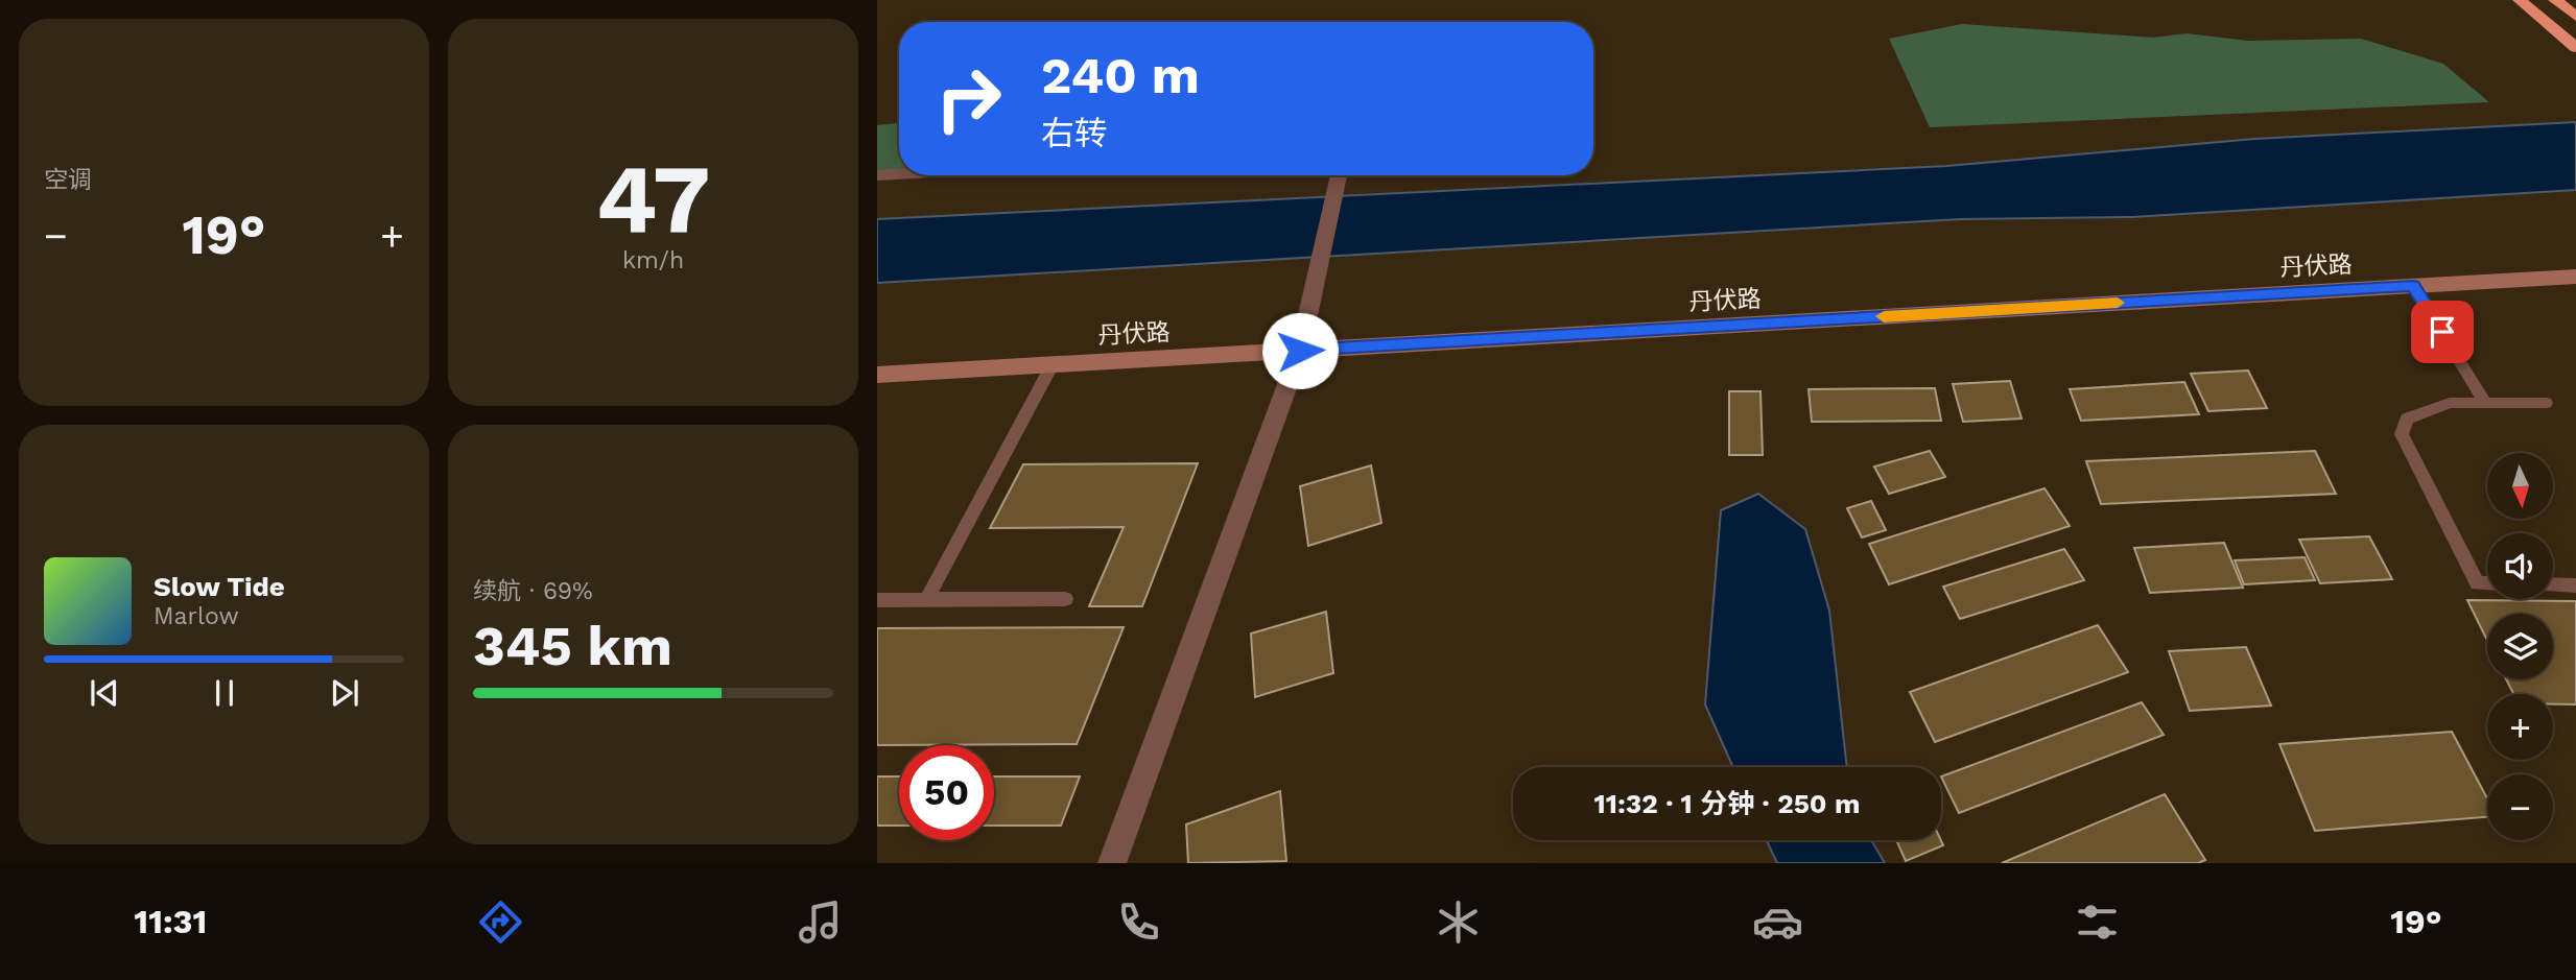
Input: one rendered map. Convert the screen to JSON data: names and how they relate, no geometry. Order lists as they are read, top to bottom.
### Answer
{
  "streets": {
    "main road": ["丹伏路"]
  },
  "north": "bottom",
  "page": {
    "tile": [
      "空调",
      ["47", "km/h"],
      ["续航 · 69%", "345 km"]
    ],
    "turn": ["240 m", "右转"],
    "heat": ["−", "19°", "+"],
    "map_buttons": ["+", "−"],
    "song": ["Slow Tide", "Marlow"],
    "limit": "50",
    "trip": "11:32 · 1 分钟 · 250 m",
    "tabs": ["11:31", "19°"]
  }
}
